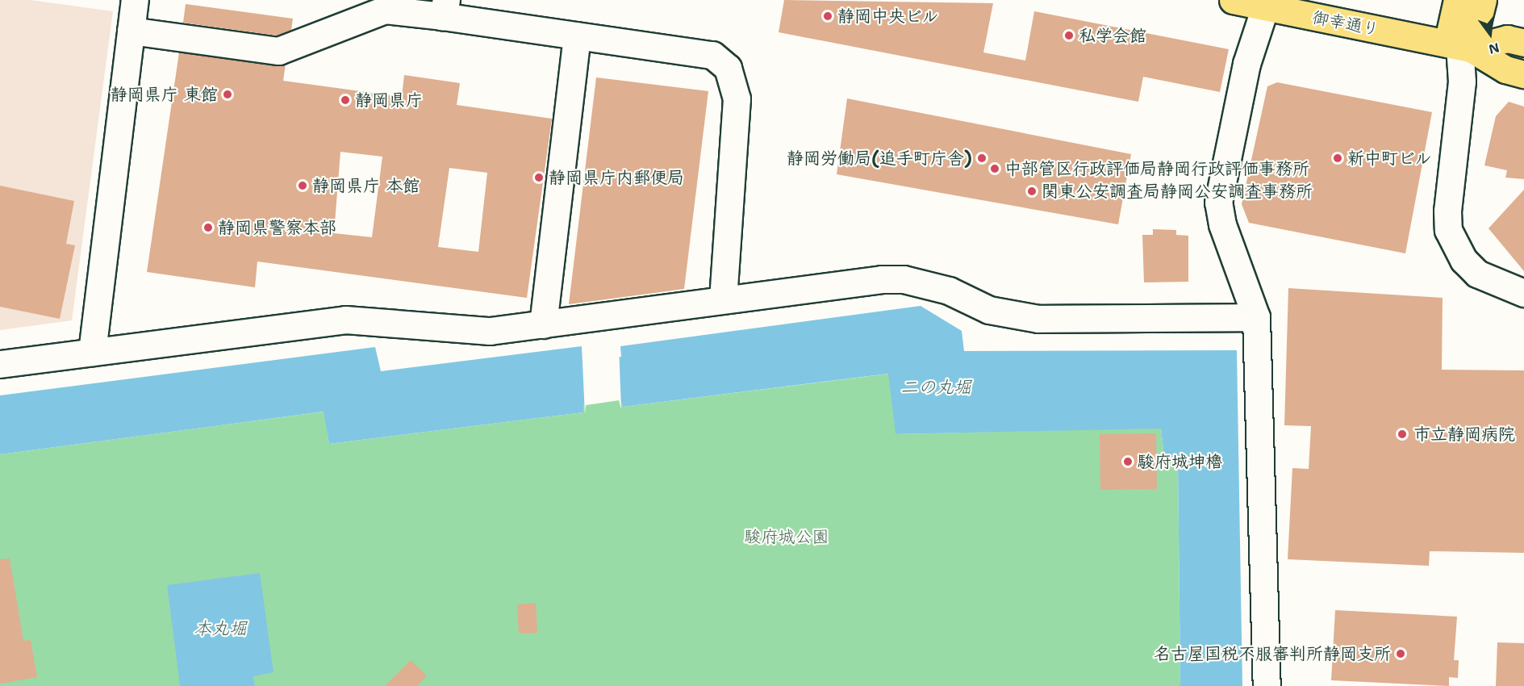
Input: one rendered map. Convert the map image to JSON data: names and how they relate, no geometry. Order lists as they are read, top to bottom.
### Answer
{
  "streets": {
    "main road": ["御幸通り"]
  },
  "water": ["二の丸堀", "本丸堀"],
  "parks": ["駿府城公園"],
  "places": [
    "静岡中央ビル",
    "私学会館",
    "静岡県庁 東館",
    "静岡県庁",
    "静岡労働局(追手町庁舎)",
    "新中町ビル",
    "中部管区行政評価局静岡行政評価事務所",
    "静岡県庁内郵便局",
    "静岡県庁 本館",
    "関東公安調査局静岡公安調査事務所",
    "静岡県警察本部",
    "市立静岡病院",
    "駿府城坤櫓",
    "名古屋国税不服審判所静岡支所"
  ],
  "north": "bottom"
}
